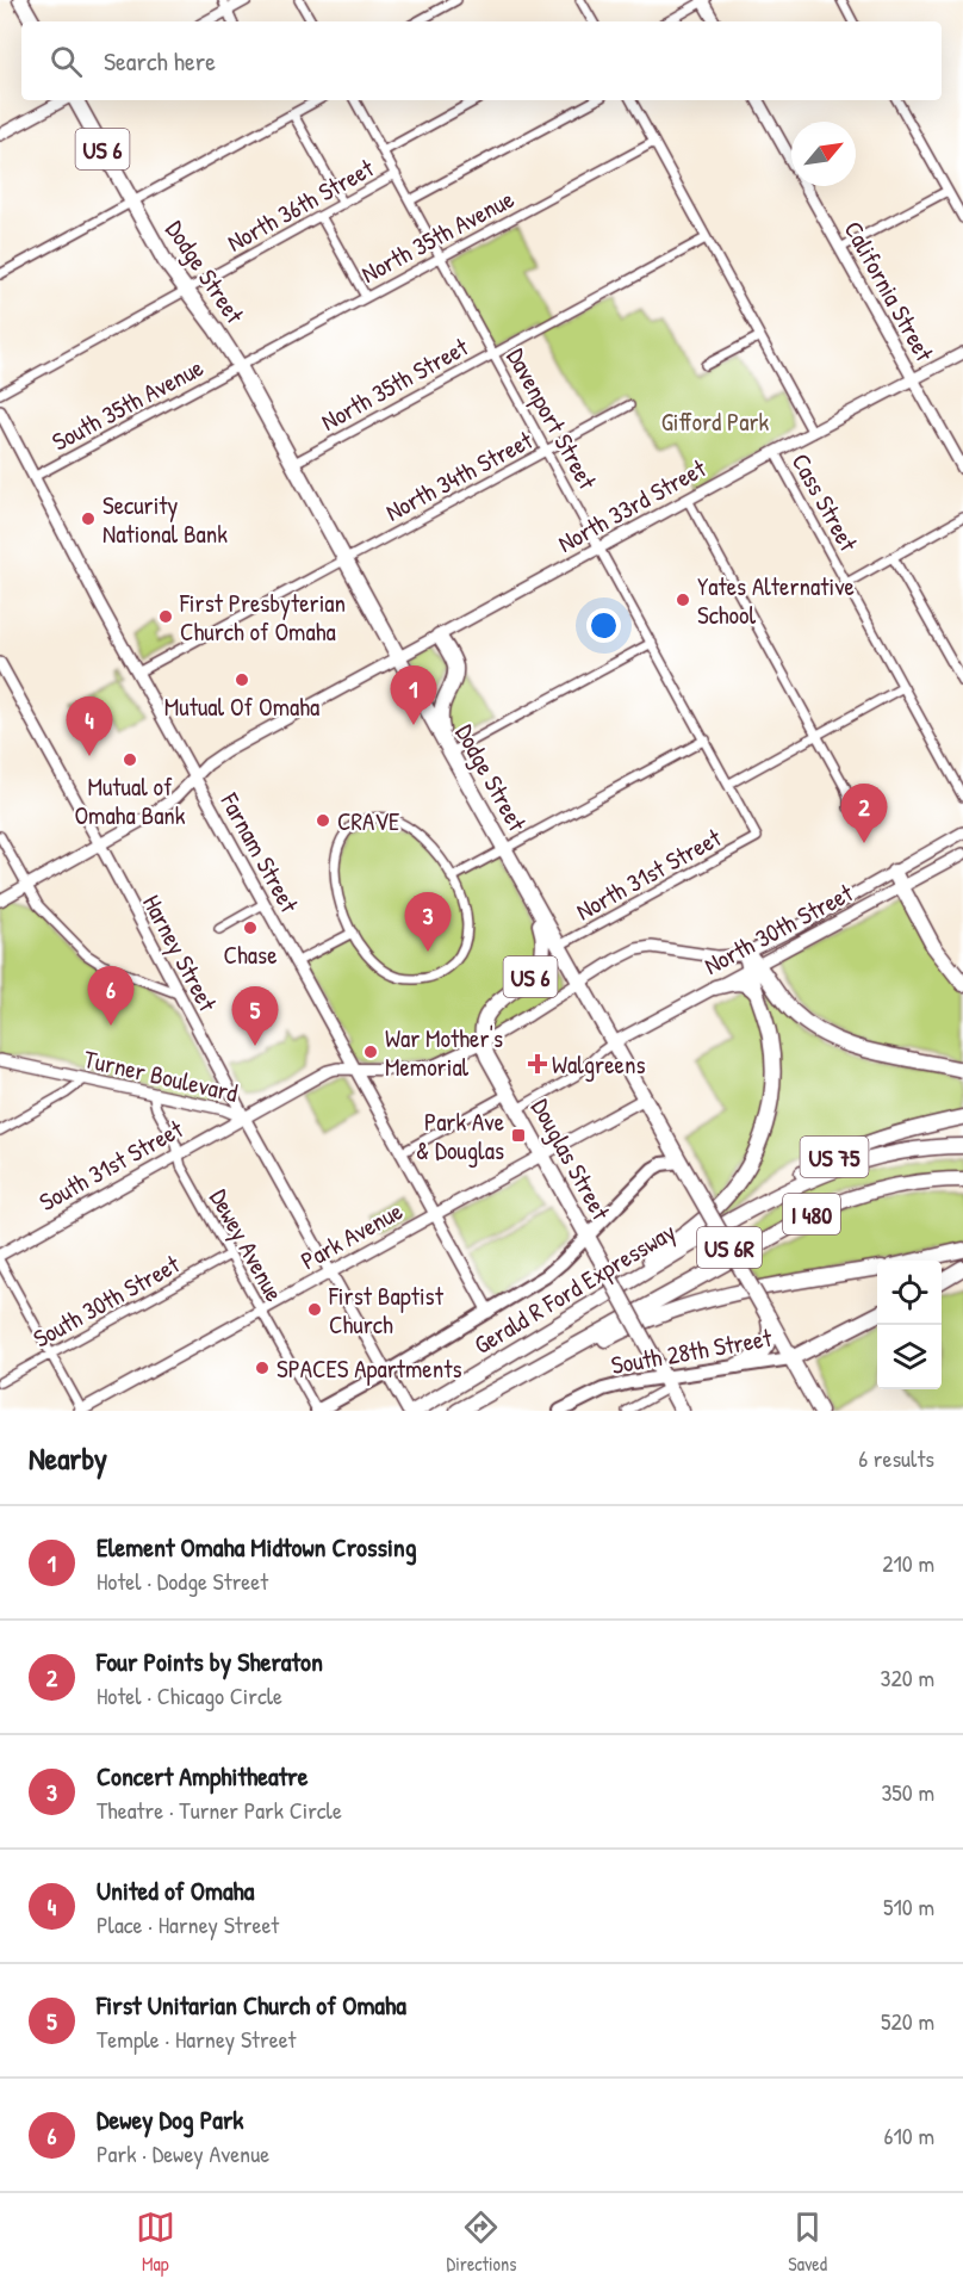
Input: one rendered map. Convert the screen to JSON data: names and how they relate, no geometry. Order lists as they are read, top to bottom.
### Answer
{
  "streets": {
    "highway": [
      "US 6",
      "Dodge Street",
      "US 75",
      "Douglas Street",
      "I 480",
      "US 6R",
      "Gerald R Ford Expressway"
    ],
    "main road": ["South 28th Street"],
    "street": [
      "North 36th Street",
      "North 35th Avenue",
      "California Street",
      "North 35th Street",
      "South 35th Avenue",
      "Davenport Street",
      "North 34th Street",
      "Cass Street",
      "North 33rd Street",
      "Farnam Street",
      "North 31st Street",
      "North 30th Street",
      "Harney Street",
      "Turner Boulevard",
      "South 31st Street",
      "Park Avenue",
      "Dewey Avenue",
      "South 30th Street"
    ]
  },
  "crossings": [
    ["US 6", "Dodge Street"],
    ["US 6", "Turner Boulevard"],
    ["US 6", "Douglas Street"],
    ["North 36th Street", "Dodge Street"],
    ["North 36th Street", "Davenport Street"],
    ["North 35th Avenue", "Dodge Street"],
    ["North 35th Avenue", "South 35th Avenue"],
    ["North 35th Avenue", "Davenport Street"],
    ["North 35th Avenue", "Cass Street"],
    ["Dodge Street", "North 35th Street"],
    ["Dodge Street", "South 35th Avenue"],
    ["Dodge Street", "North 34th Street"],
    ["Dodge Street", "North 33rd Street"],
    ["Dodge Street", "North 31st Street"],
    ["Dodge Street", "North 30th Street"],
    ["Dodge Street", "Turner Boulevard"],
    ["Dodge Street", "Park Avenue"],
    ["Dodge Street", "South 28th Street"],
    ["California Street", "North 33rd Street"],
    ["North 35th Street", "Davenport Street"],
    ["North 35th Street", "Cass Street"],
    ["South 35th Avenue", "Farnam Street"],
    ["Davenport Street", "North 34th Street"],
    ["Davenport Street", "North 33rd Street"],
    ["Davenport Street", "North 31st Street"],
    ["North 34th Street", "Farnam Street"],
    ["Cass Street", "North 33rd Street"],
    ["North 33rd Street", "Farnam Street"],
    ["North 33rd Street", "Harney Street"],
    ["Farnam Street", "Turner Boulevard"],
    ["Farnam Street", "Park Avenue"],
    ["North 30th Street", "Turner Boulevard"],
    ["Harney Street", "Turner Boulevard"],
    ["Harney Street", "South 31st Street"],
    ["Harney Street", "Park Avenue"],
    ["Turner Boulevard", "Douglas Street"],
    ["Turner Boulevard", "South 31st Street"],
    ["Turner Boulevard", "Dewey Avenue"],
    ["US 75", "Gerald R Ford Expressway"],
    ["Douglas Street", "Park Avenue"],
    ["Douglas Street", "South 28th Street"],
    ["South 31st Street", "Dewey Avenue"],
    ["Park Avenue", "Dewey Avenue"],
    ["Dewey Avenue", "South 30th Street"]
  ],
  "parks": ["Gifford Park"],
  "places": {
    "other": [
      "Security National Bank",
      "Yates Alternative School",
      "First Presbyterian Church of Omaha",
      "Mutual Of Omaha",
      "Mutual of Omaha Bank",
      "CRAVE",
      "Chase",
      "War Mother's Memorial",
      "First Baptist Church",
      "SPACES Apartments"
    ],
    "health": ["Walgreens"],
    "transit": ["Park Ave & Douglas"]
  },
  "north": "top right",
  "page": {
    "search": "Search here",
    "pins": [
      "1",
      "4",
      "2",
      "3",
      "6",
      "5"
    ],
    "heading": ["Nearby", "6 results"],
    "list": [
      {
        "mark": "1",
        "name": "Element Omaha Midtown Crossing",
        "note": "Hotel · Dodge Street",
        "value": "210 m"
      },
      {
        "mark": "2",
        "name": "Four Points by Sheraton",
        "note": "Hotel · Chicago Circle",
        "value": "320 m"
      },
      {
        "mark": "3",
        "name": "Concert Amphitheatre",
        "note": "Theatre · Turner Park Circle",
        "value": "350 m"
      },
      {
        "mark": "4",
        "name": "United of Omaha",
        "note": "Place · Harney Street",
        "value": "510 m"
      },
      {
        "mark": "5",
        "name": "First Unitarian Church of Omaha",
        "note": "Temple · Harney Street",
        "value": "520 m"
      },
      {
        "mark": "6",
        "name": "Dewey Dog Park",
        "note": "Park · Dewey Avenue",
        "value": "610 m"
      }
    ],
    "nav": ["Map", "Directions", "Saved"]
  }
}
